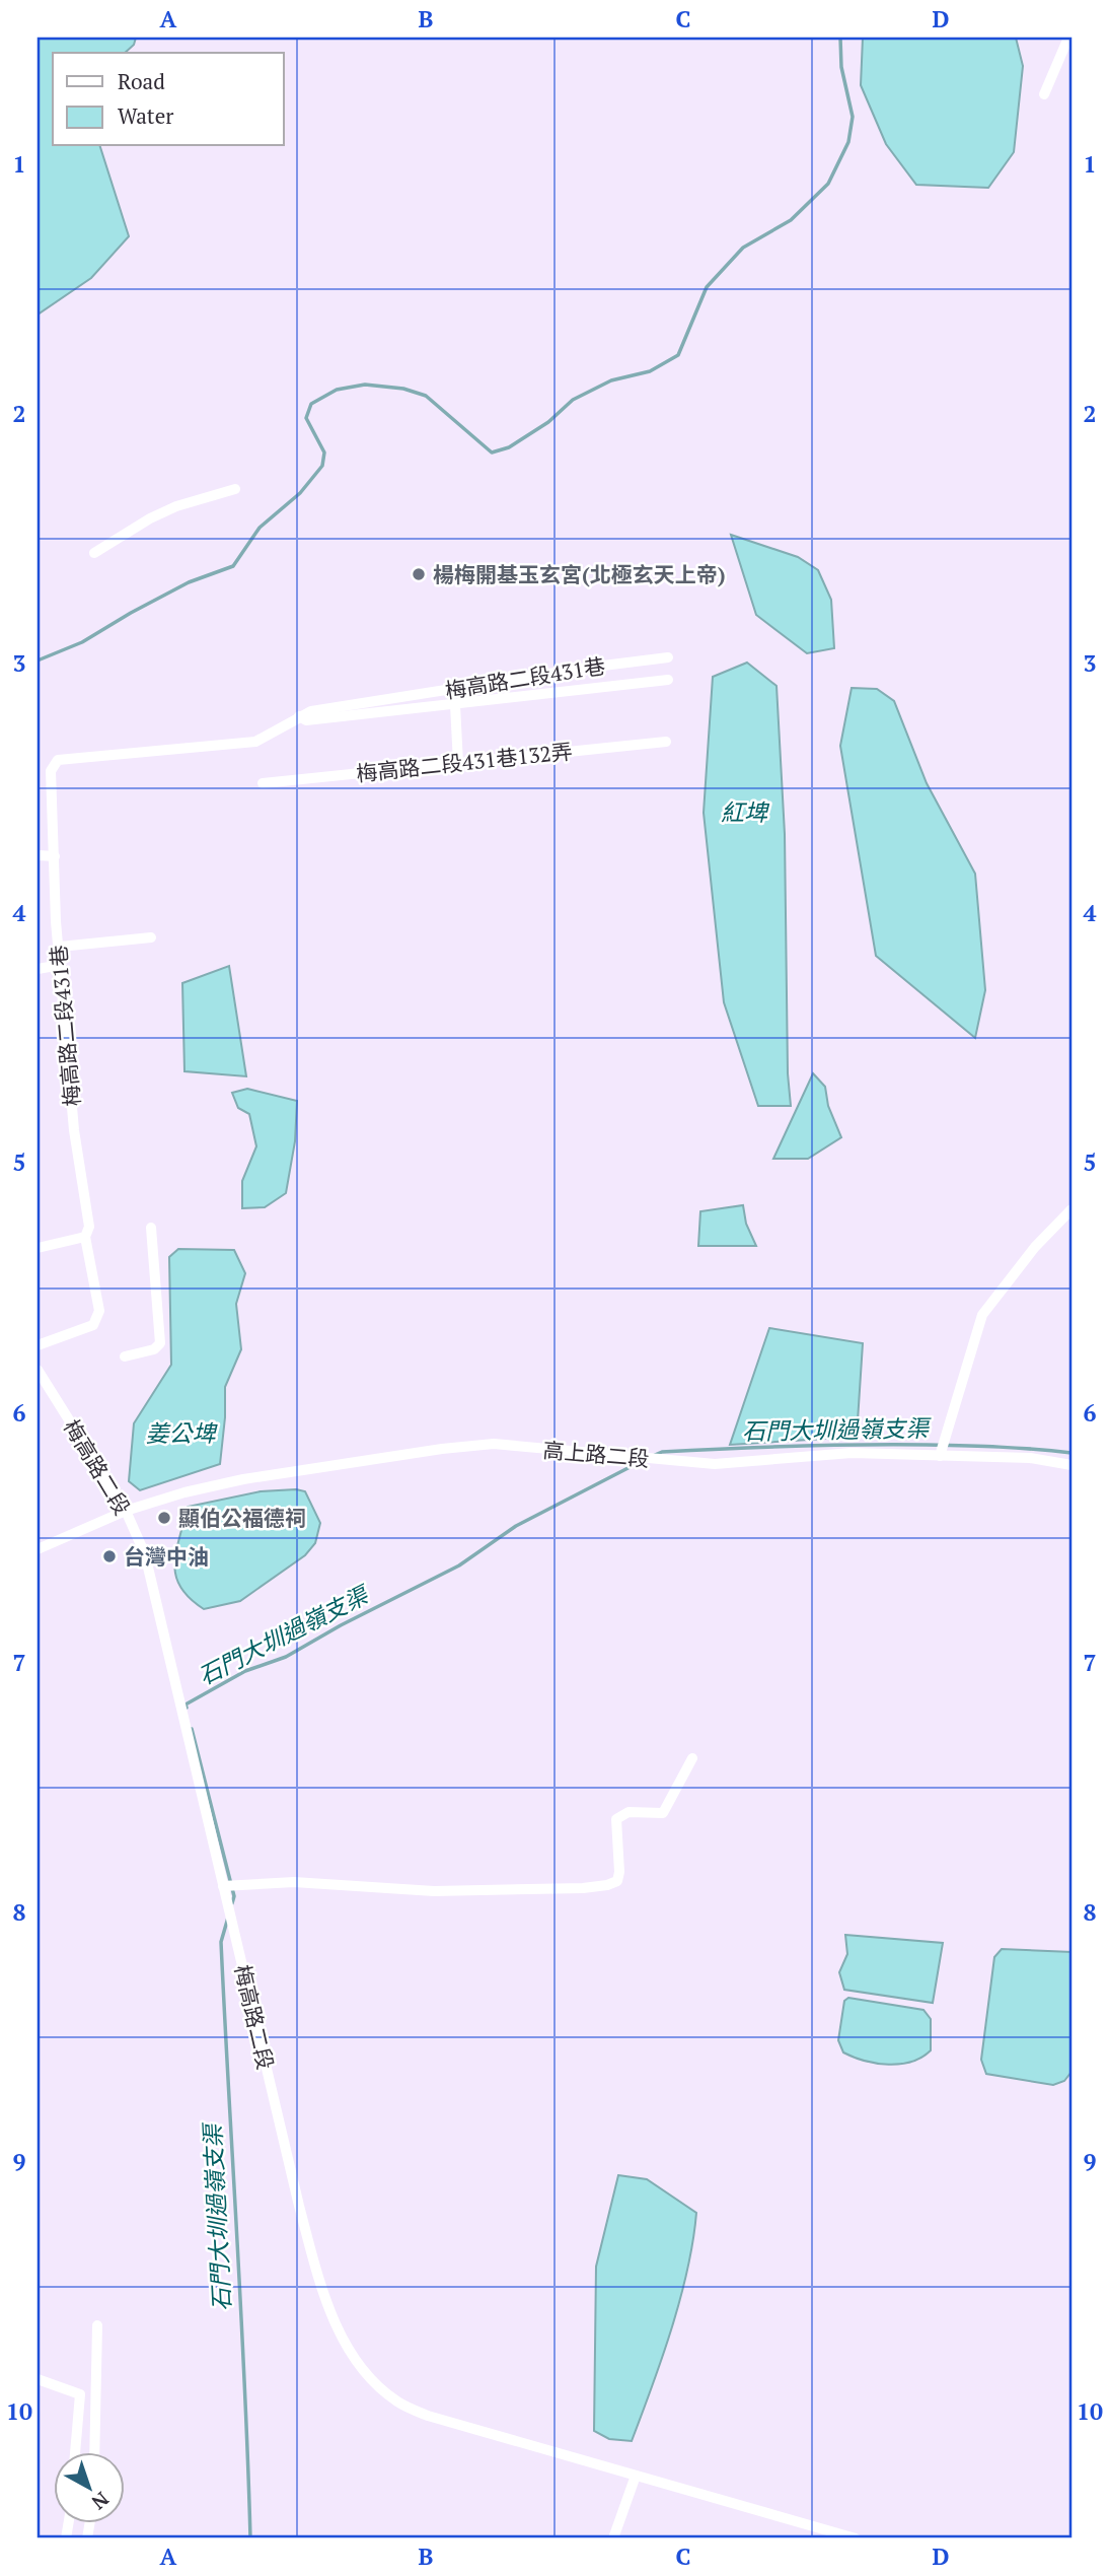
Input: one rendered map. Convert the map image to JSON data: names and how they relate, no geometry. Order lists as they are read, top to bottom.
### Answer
{
  "streets": {
    "street": [
      "梅高路二段431巷",
      "梅高路二段431巷132弄",
      "高上路二段",
      "梅高路二段"
    ]
  },
  "crossings": [
    ["高上路二段", "梅高路二段"]
  ],
  "water": ["紅埤", "石門大圳過嶺支渠", "姜公埤"],
  "places": ["楊梅開基玉玄宮(北極玄天上帝)", "顯伯公福德祠", "台灣中油"],
  "legend": ["Road", "Water"],
  "north": "bottom right",
  "grid": {
    "columns": [
      "A",
      "B",
      "C",
      "D"
    ],
    "rows": [
      "1",
      "2",
      "3",
      "4",
      "5",
      "6",
      "7",
      "8",
      "9",
      "10"
    ]
  }
}
